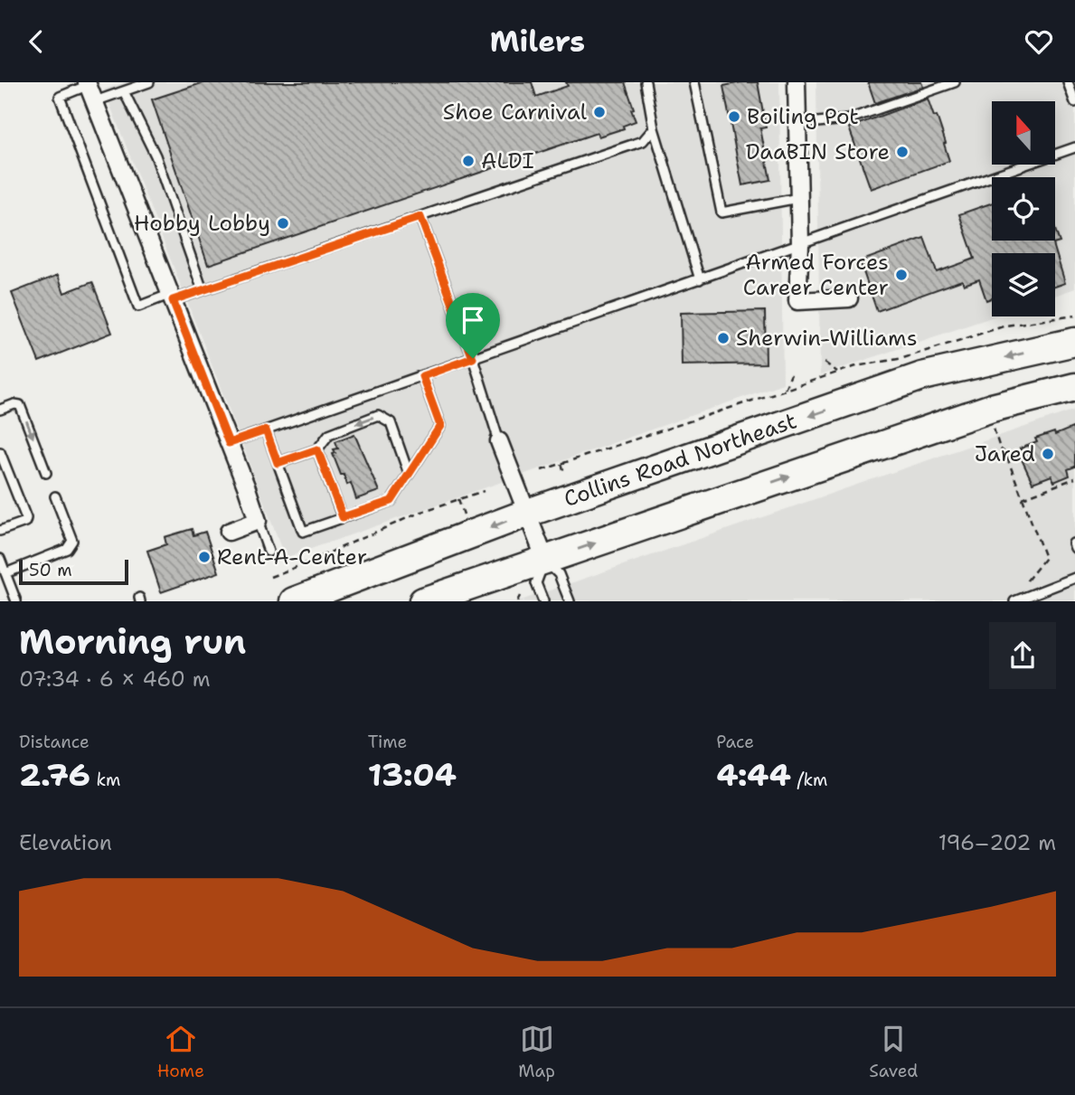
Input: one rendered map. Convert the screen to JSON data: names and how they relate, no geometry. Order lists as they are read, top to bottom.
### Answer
{
  "streets": {
    "highway": ["Collins Road Northeast"]
  },
  "places": [
    "Shoe Carnival",
    "Boiling Pot",
    "DaaBIN Store",
    "ALDI",
    "Hobby Lobby",
    "Armed Forces Career Center",
    "Sherwin-Williams",
    "Jared",
    "Rent-A-Center"
  ],
  "scale_bar": "50 m",
  "north": "top",
  "page": {
    "header": "Milers",
    "scale": "50 m",
    "heading": ["Morning run", "07:34 · 6 × 460 m"],
    "stats": [
      ["Distance", "2.76 km"],
      ["Time", "13:04"],
      ["Pace", "4:44 /km"]
    ],
    "chart": ["Elevation", "196–202 m"],
    "tabs": ["Home", "Map", "Saved"]
  }
}
